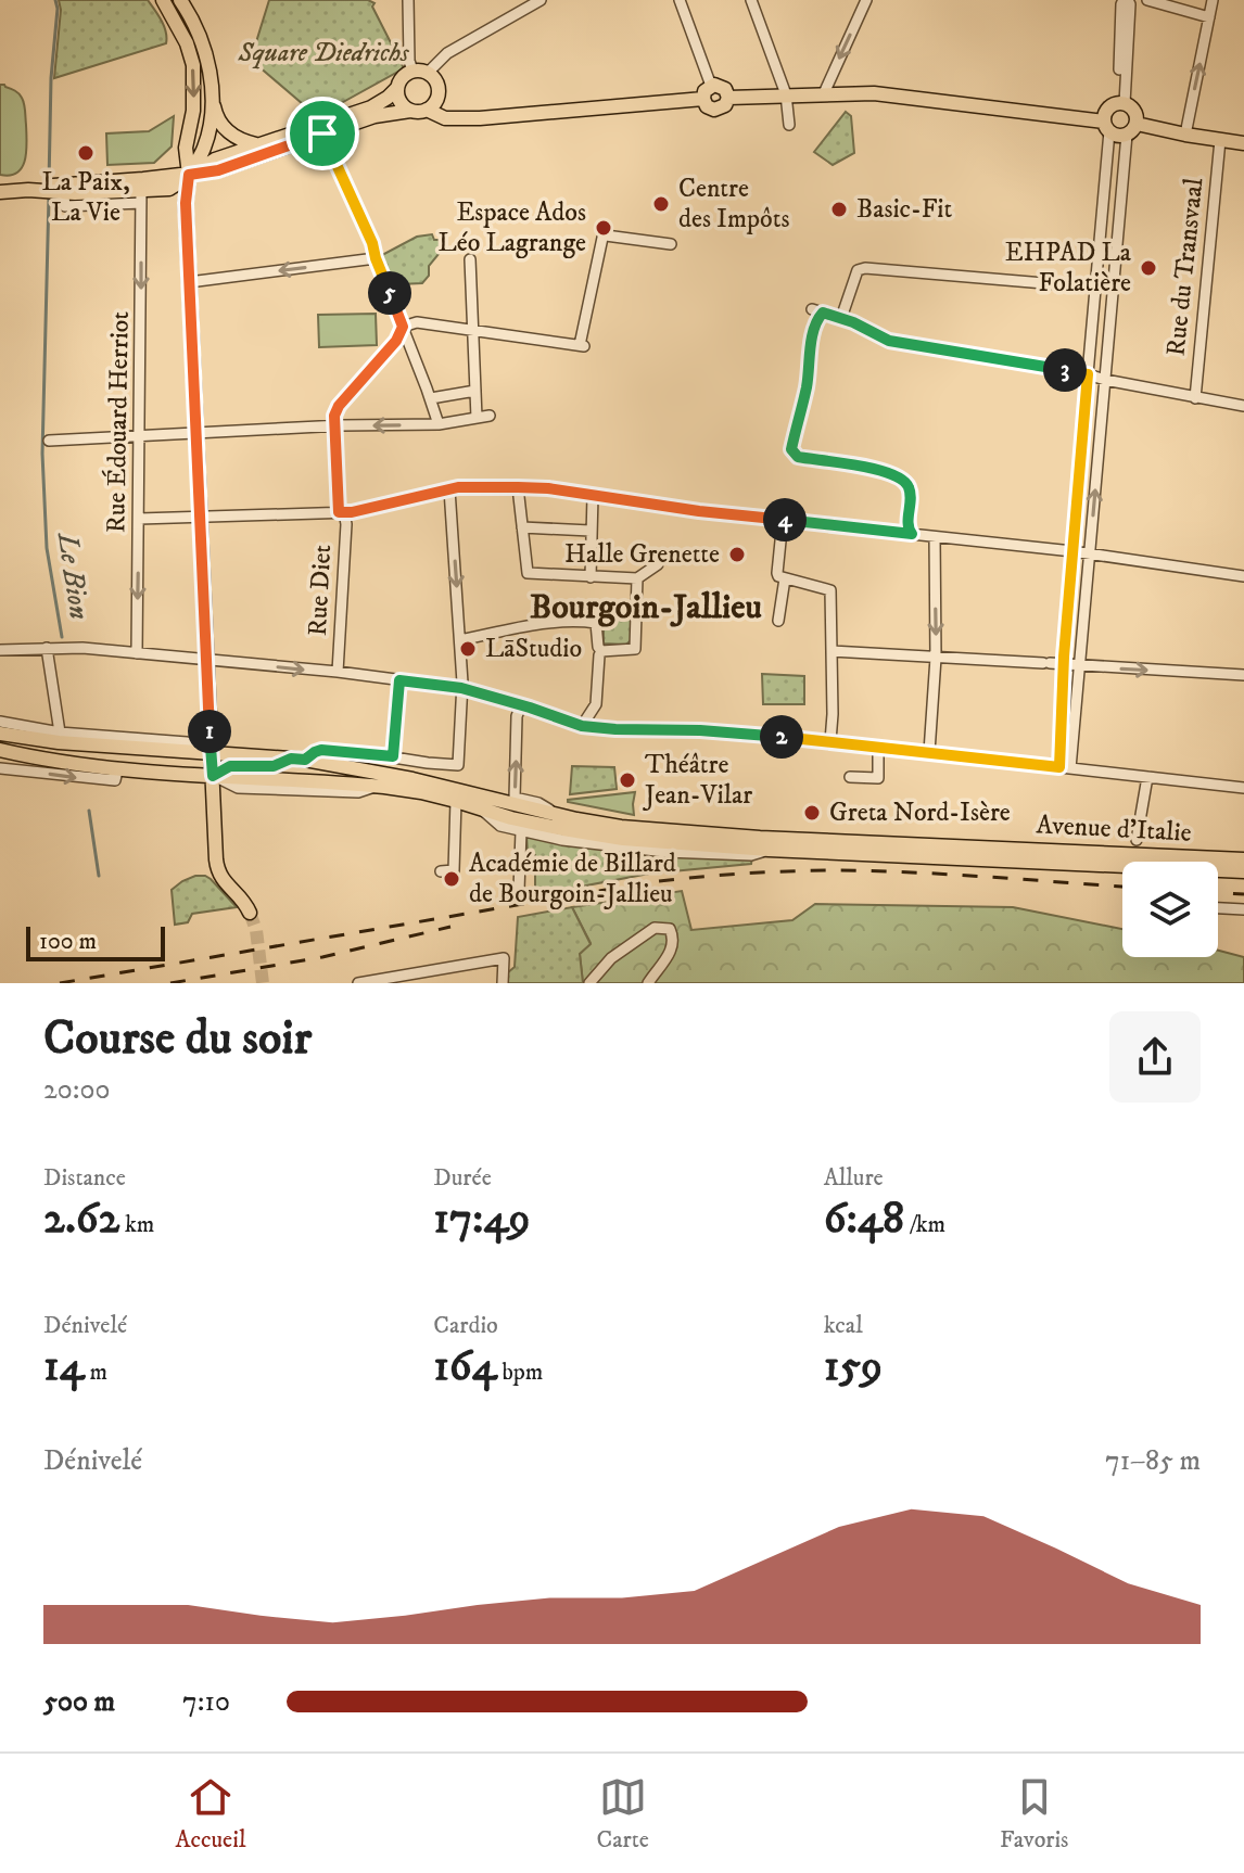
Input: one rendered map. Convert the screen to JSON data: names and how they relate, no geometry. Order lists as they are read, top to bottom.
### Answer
{
  "streets": {
    "main road": ["Avenue d'Italie"],
    "street": ["Rue du Transvaal", "Rue Édouard Herriot", "Rue Diet"]
  },
  "one_way": ["Rue Édouard Herriot"],
  "districts": ["Bourgoin-Jallieu"],
  "water": ["Le Bion"],
  "parks": ["Square Diedrichs"],
  "places": [
    "La Paix, La Vie",
    "Centre des Impôts",
    "Basic-Fit",
    "Espace Ados Léo Lagrange",
    "EHPAD La Folatière",
    "Halle Grenette",
    "LāStudio",
    "Théâtre Jean-Vilar",
    "Greta Nord-Isère",
    "Académie de Billard de Bourgoin-Jallieu"
  ],
  "scale_bar": "100 m",
  "page": {
    "pins": [
      "5",
      "3",
      "4",
      "1",
      "2"
    ],
    "scale": "100 m",
    "heading": ["Course du soir", "20:00"],
    "stats": [
      ["Distance", "2.62 km"],
      ["Durée", "17:49"],
      ["Allure", "6:48 /km"],
      ["Dénivelé", "14 m"],
      ["Cardio", "164 bpm"],
      ["kcal", "159"]
    ],
    "chart": ["Dénivelé", "71–85 m"],
    "list": [
      {
        "name": "500 m",
        "note": "7:10"
      }
    ],
    "tabs": ["Accueil", "Carte", "Favoris"]
  }
}
